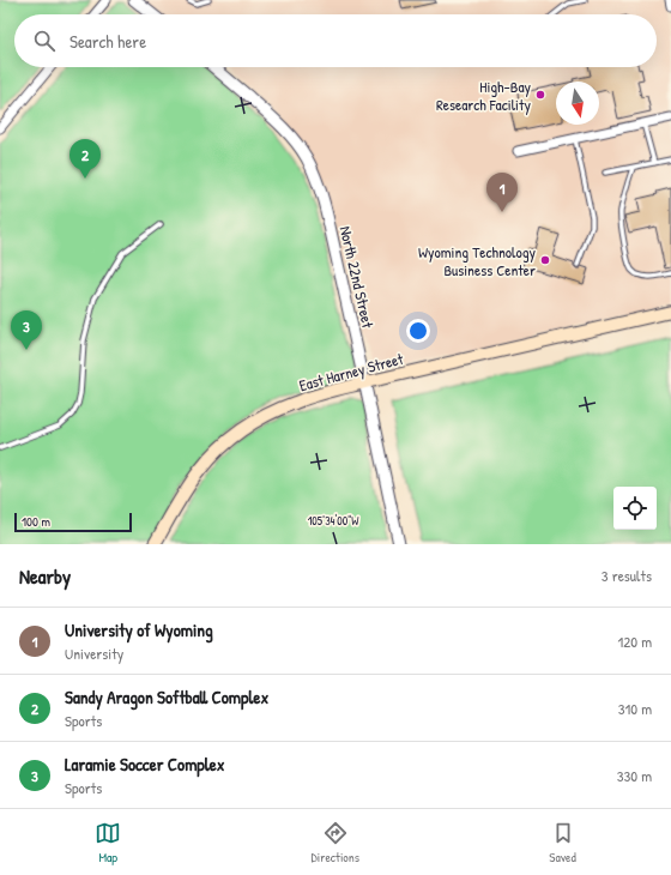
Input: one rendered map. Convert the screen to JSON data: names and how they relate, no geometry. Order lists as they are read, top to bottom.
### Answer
{
  "streets": {
    "main road": ["East Harney Street"],
    "street": ["North 22nd Street"]
  },
  "crossings": [
    ["North 22nd Street", "East Harney Street"]
  ],
  "places": ["High-Bay Research Facility", "Wyoming Technology Business Center"],
  "scale_bar": "100 m",
  "north": "bottom",
  "page": {
    "search": "Search here",
    "pins": ["2", "1", "3"],
    "scale": "100 m",
    "heading": ["Nearby", "3 results"],
    "list": [
      {
        "mark": "1",
        "name": "University of Wyoming",
        "note": "University",
        "value": "120 m"
      },
      {
        "mark": "2",
        "name": "Sandy Aragon Softball Complex",
        "note": "Sports",
        "value": "310 m"
      },
      {
        "mark": "3",
        "name": "Laramie Soccer Complex",
        "note": "Sports",
        "value": "330 m"
      }
    ],
    "nav": ["Map", "Directions", "Saved"]
  },
  "coordinates": ["105°34'00\"W"]
}
